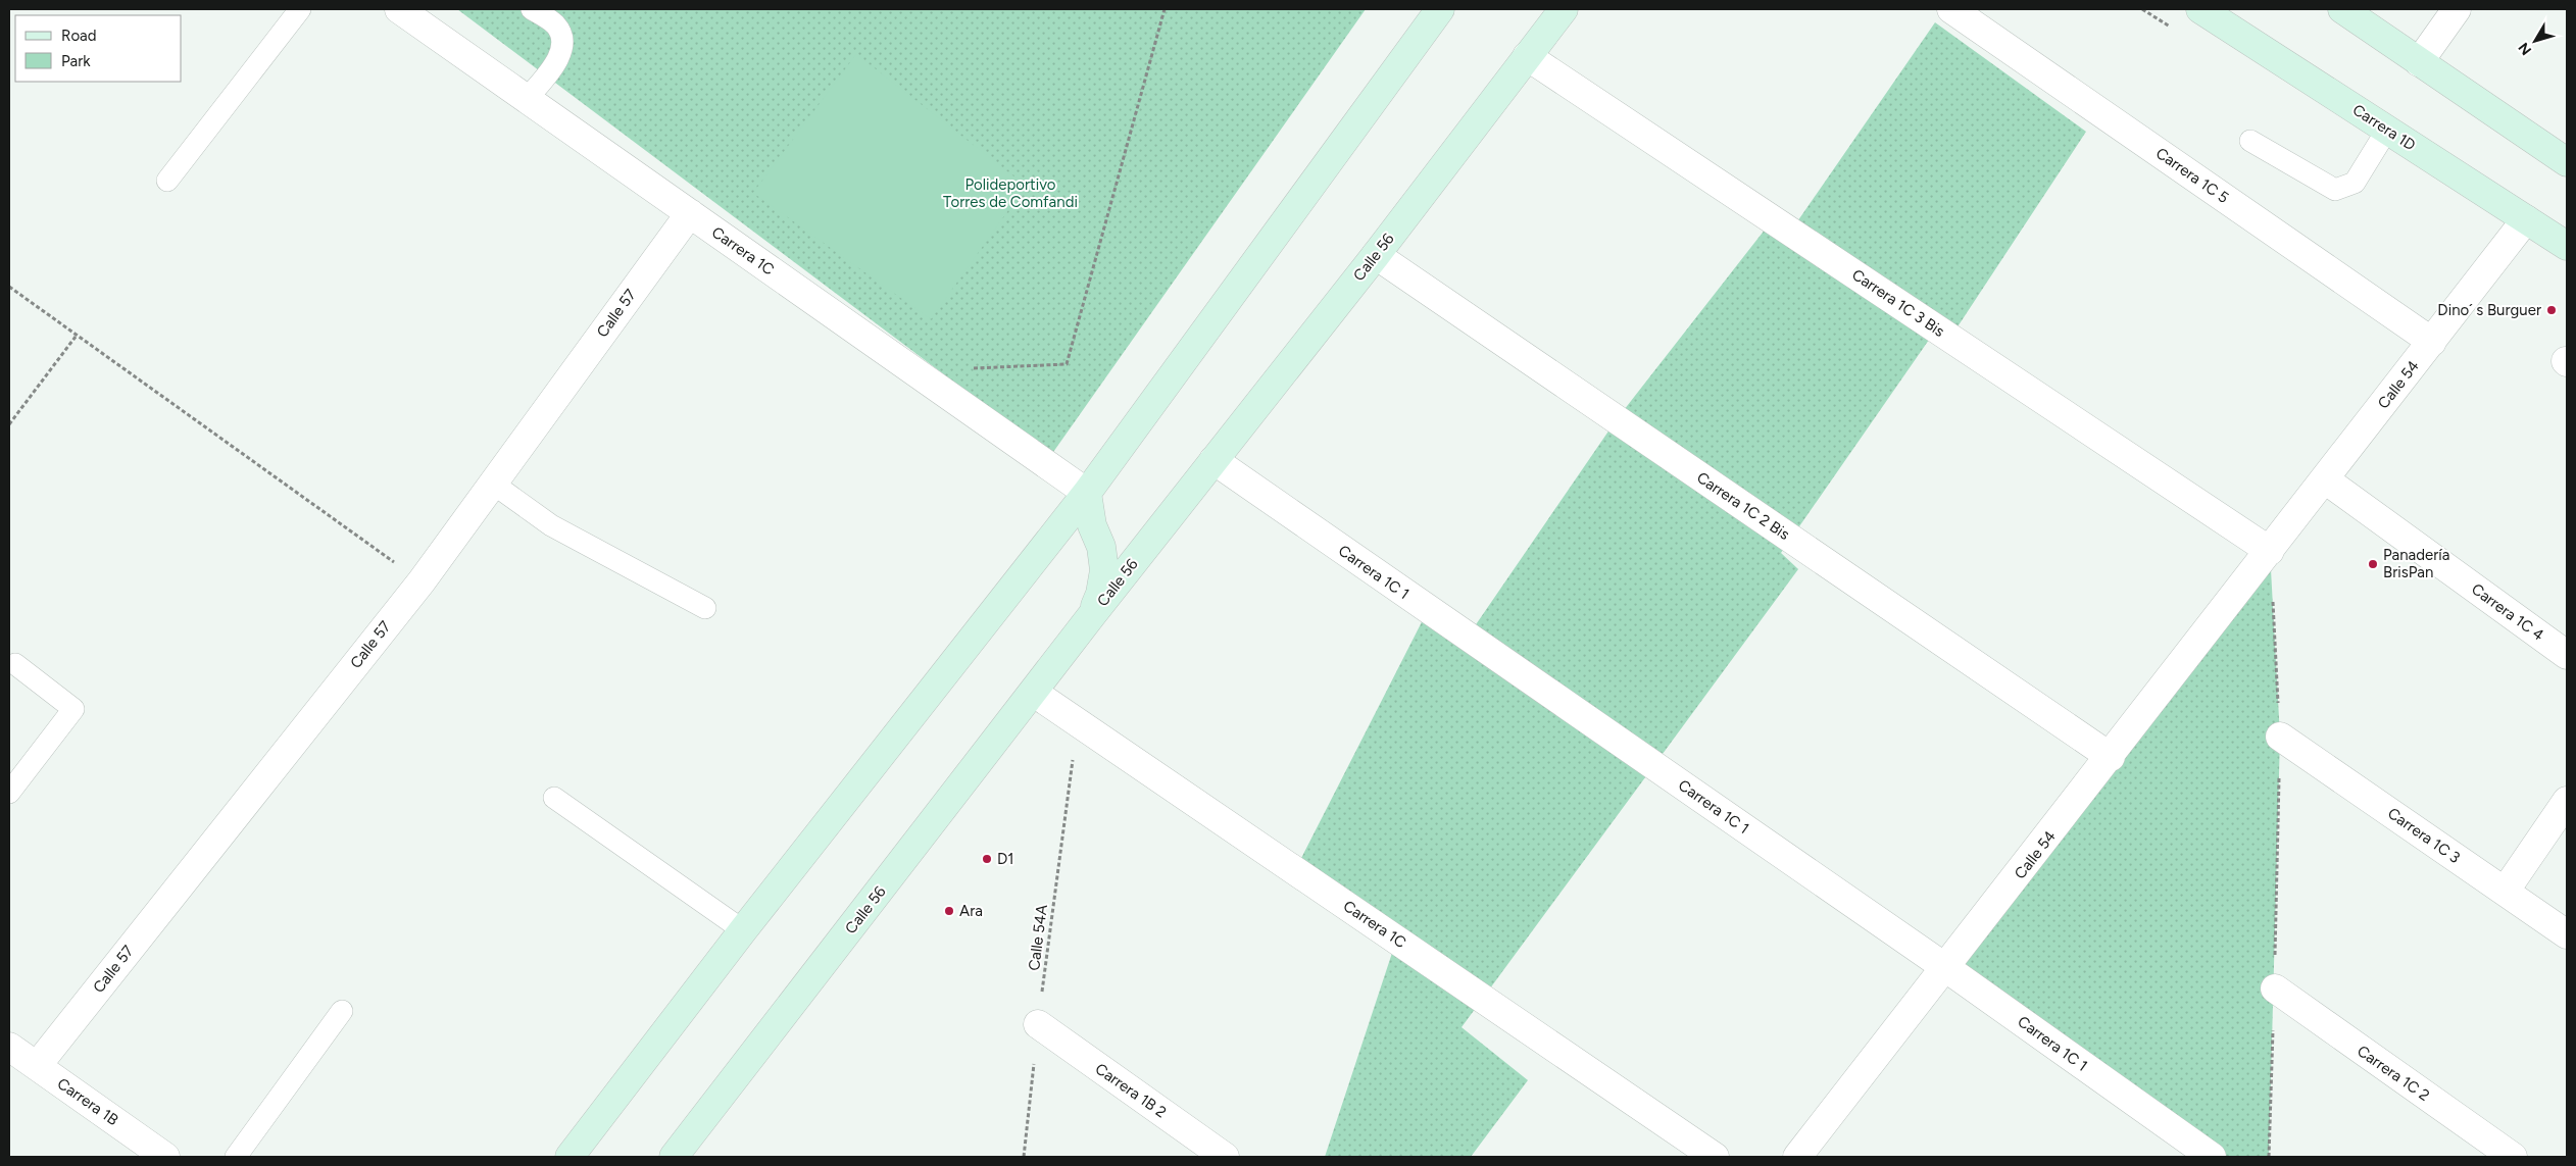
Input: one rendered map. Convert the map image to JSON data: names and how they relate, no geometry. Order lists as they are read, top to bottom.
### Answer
{
  "streets": {
    "street": [
      "Carrera 1D",
      "Carrera 1C 5",
      "Carrera 1C",
      "Calle 56",
      "Carrera 1C 3 Bis",
      "Calle 57",
      "Calle 54",
      "Carrera 1C 2 Bis",
      "Carrera 1C 1",
      "Carrera 1C 4",
      "Carrera 1C 3",
      "Carrera 1C 2",
      "Carrera 1B 2",
      "Carrera 1B"
    ],
    "path": ["Calle 54A"]
  },
  "crossings": [
    ["Carrera 1D", "Calle 54"],
    ["Carrera 1C 5", "Calle 54"],
    ["Carrera 1C", "Calle 56"],
    ["Carrera 1C", "Calle 57"],
    ["Carrera 1C", "Calle 54A"],
    ["Calle 56", "Carrera 1C 3 Bis"],
    ["Calle 56", "Carrera 1C 2 Bis"],
    ["Calle 56", "Carrera 1C 1"],
    ["Carrera 1C 3 Bis", "Calle 54"],
    ["Calle 57", "Carrera 1B"],
    ["Calle 54", "Carrera 1C 2 Bis"],
    ["Calle 54", "Carrera 1C 1"],
    ["Calle 54", "Carrera 1C 4"],
    ["Calle 54A", "Carrera 1B 2"]
  ],
  "parks": ["Polideportivo Torres de Comfandi"],
  "places": [
    "Dino´ s Burguer",
    "Panadería BrisPan",
    "D1",
    "Ara"
  ],
  "legend": ["Road", "Park"],
  "north": "bottom left"
}
